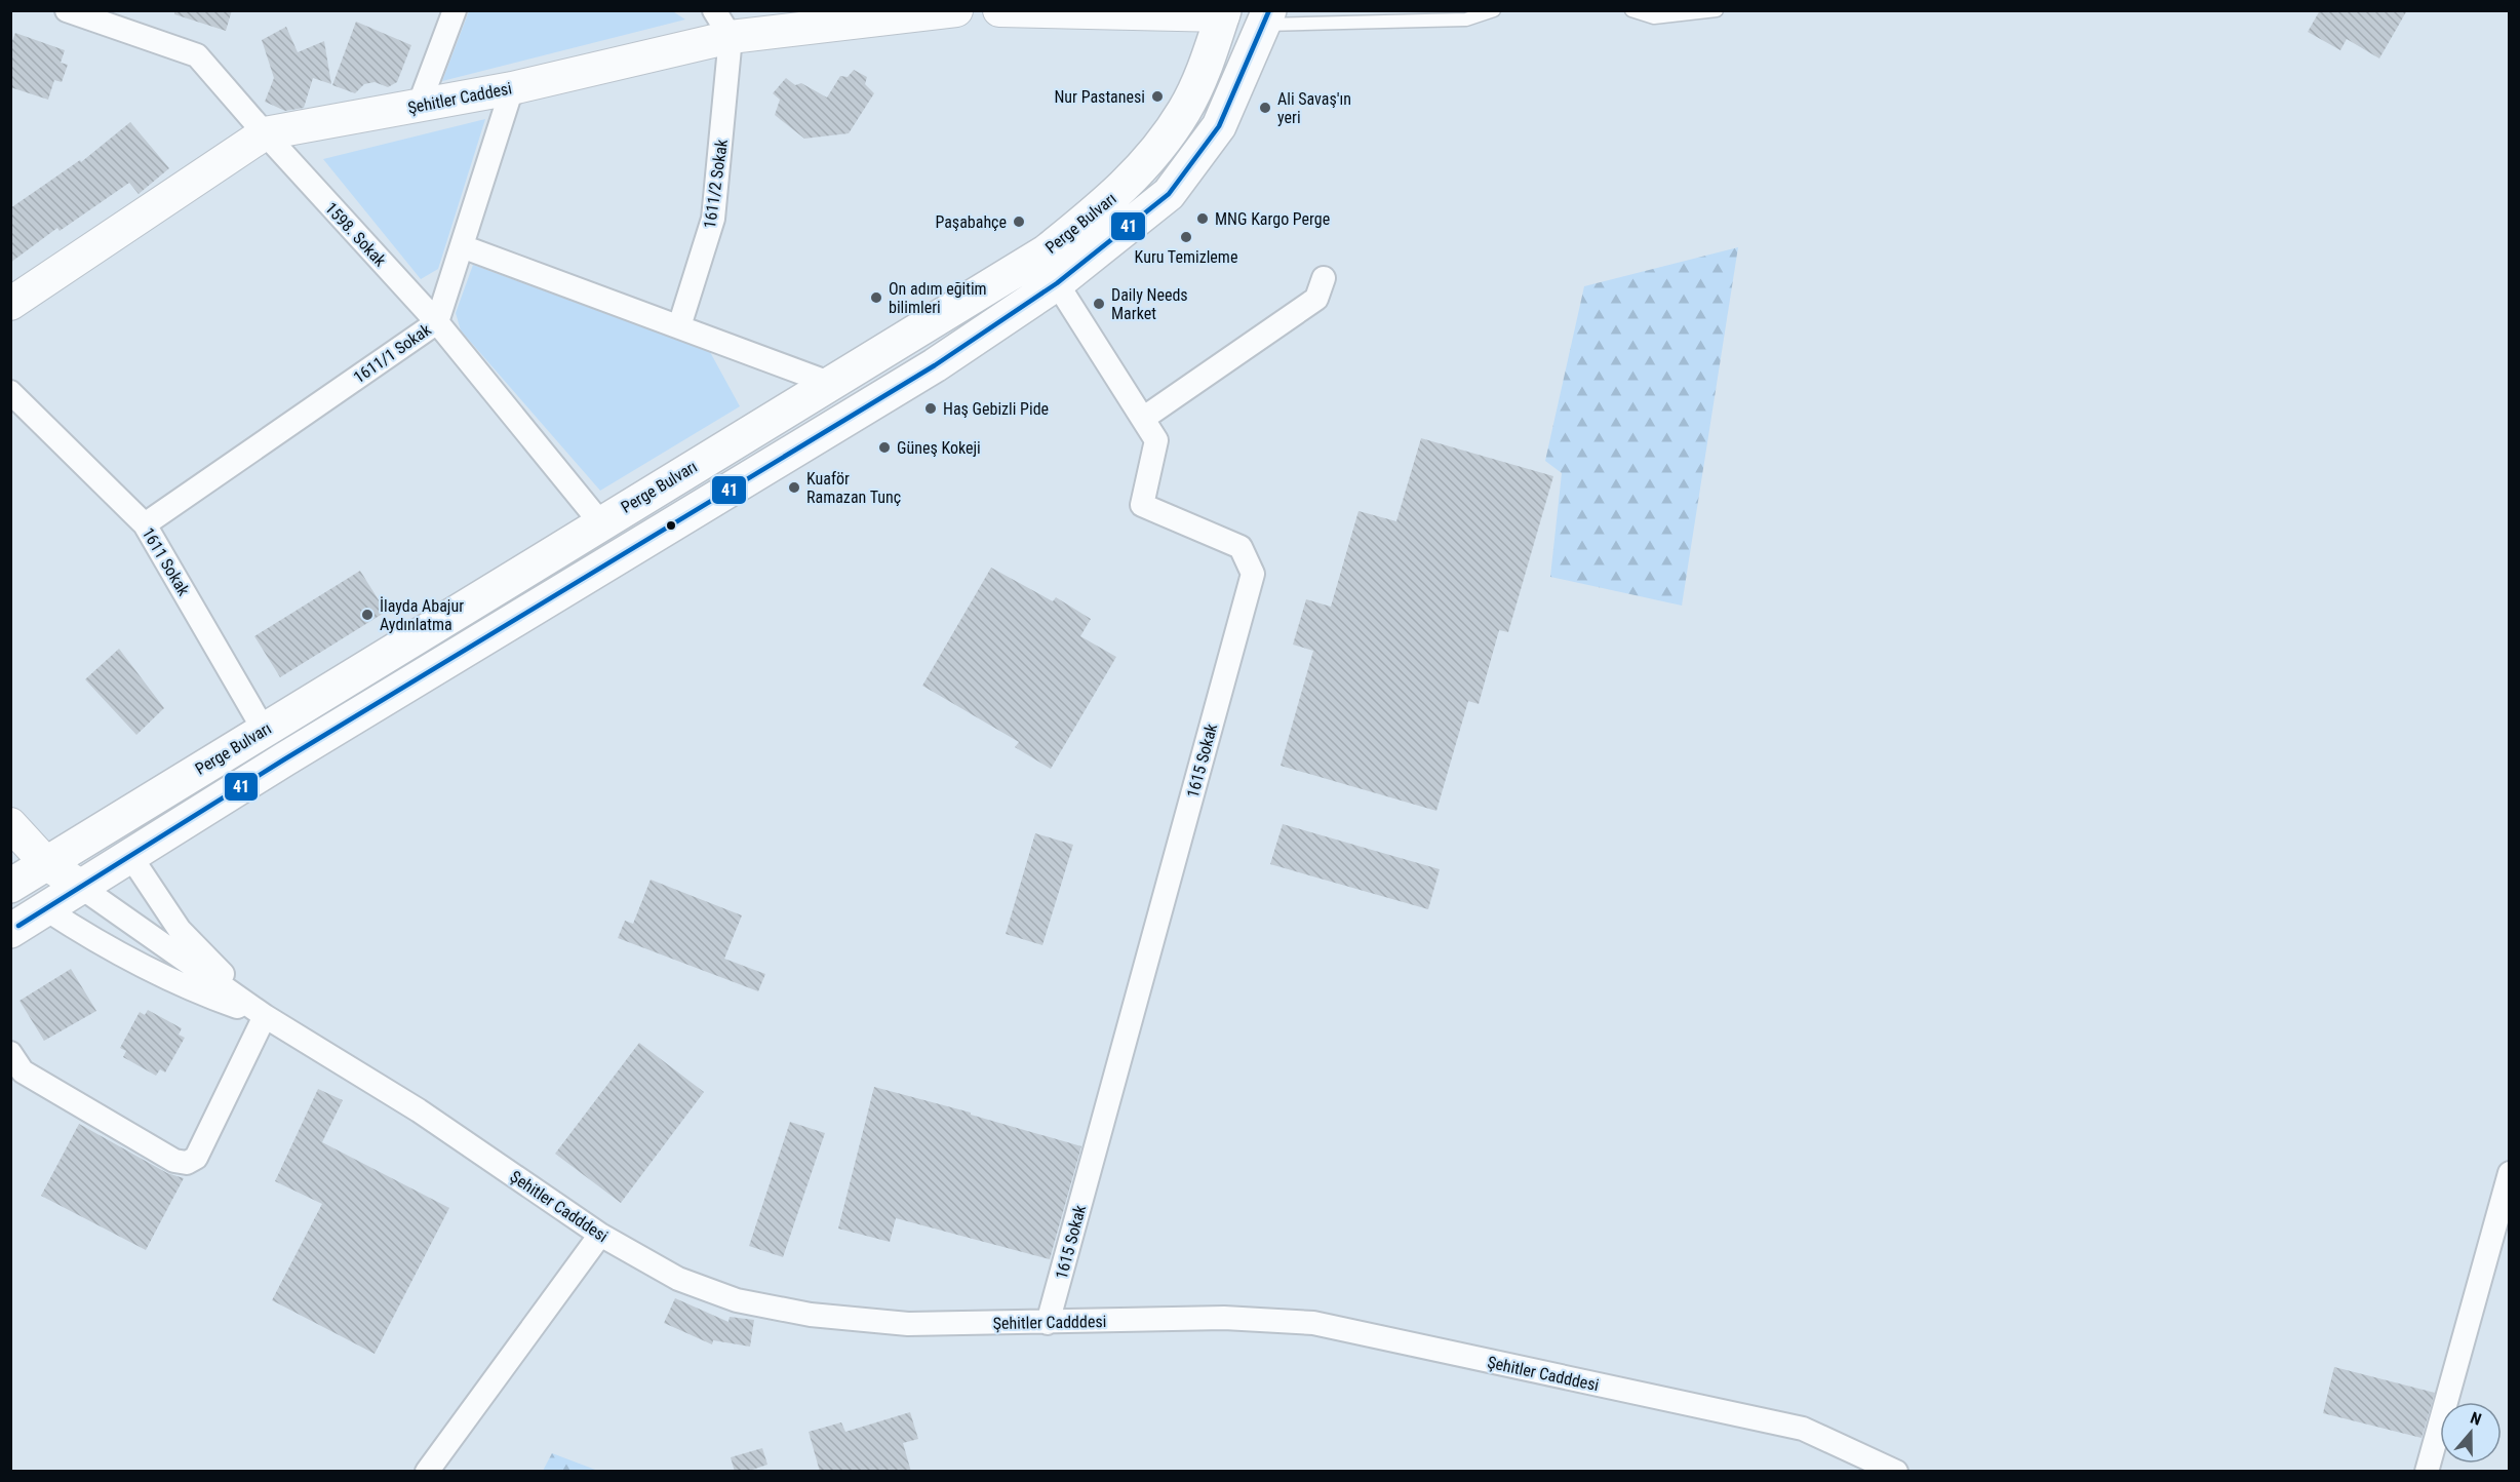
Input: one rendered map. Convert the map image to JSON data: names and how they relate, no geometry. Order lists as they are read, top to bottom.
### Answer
{
  "streets": {
    "main road": ["Perge Bulvarı"],
    "street": [
      "Şehitler Caddesi",
      "1611/2 Sokak",
      "1598. Sokak",
      "1611/1 Sokak",
      "1611 Sokak",
      "1615 Sokak",
      "Şehitler Cadddesi"
    ]
  },
  "crossings": [
    ["Şehitler Caddesi", "1611/2 Sokak"],
    ["Şehitler Caddesi", "1598. Sokak"],
    ["Şehitler Caddesi", "1611/1 Sokak"],
    ["Perge Bulvarı", "1598. Sokak"],
    ["Perge Bulvarı", "1611 Sokak"],
    ["Perge Bulvarı", "1615 Sokak"],
    ["1598. Sokak", "1611/1 Sokak"],
    ["1611/1 Sokak", "1611 Sokak"],
    ["1615 Sokak", "Şehitler Cadddesi"]
  ],
  "places": [
    "Nur Pastanesi",
    "Ali Savaş'ın yeri",
    "MNG Kargo Perge",
    "Paşabahçe",
    "Kuru Temizleme",
    "On adım eğitim bilimleri",
    "Daily Needs Market",
    "Haş Gebizli Pide",
    "Güneş Kokeji",
    "Kuaför Ramazan Tunç",
    "İlayda Abajur Aydınlatma"
  ],
  "lines": ["transit line 41"],
  "north": "top"
}
